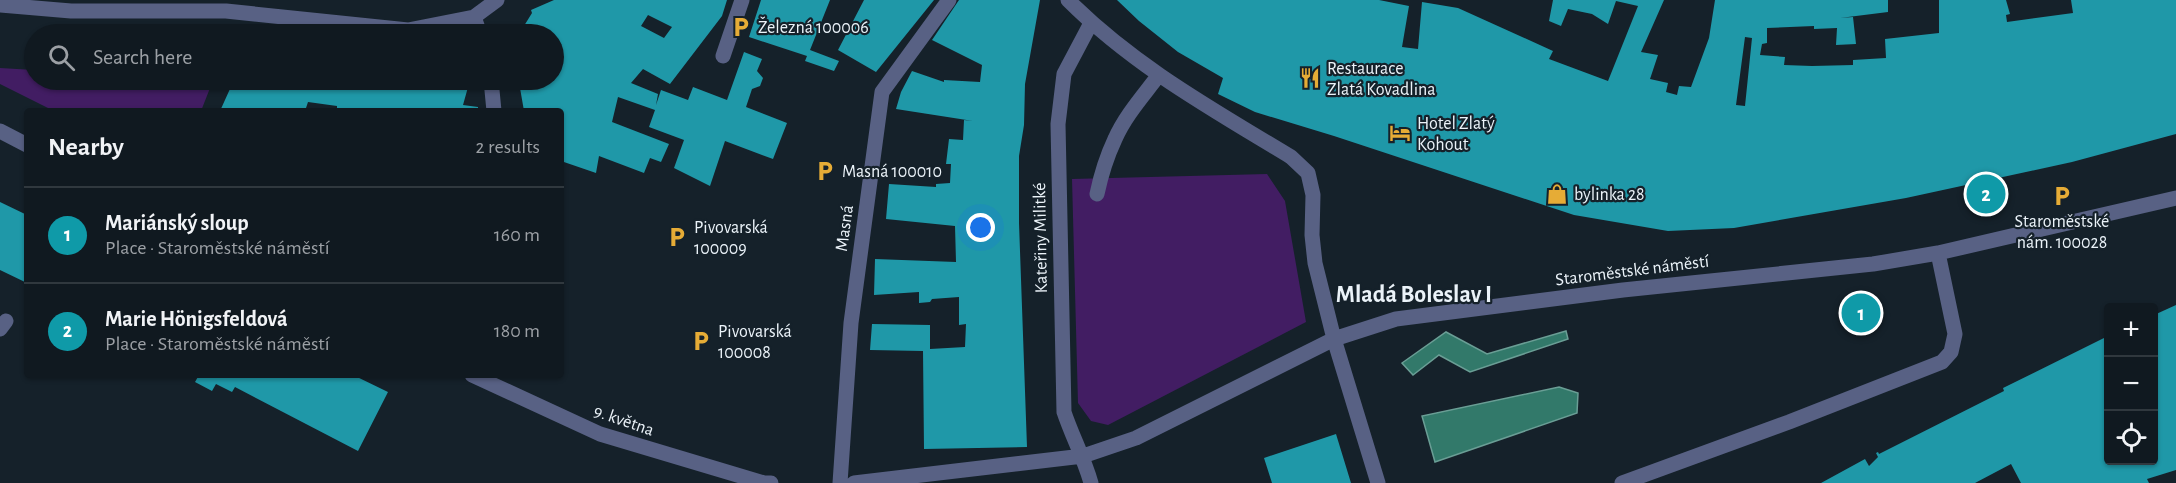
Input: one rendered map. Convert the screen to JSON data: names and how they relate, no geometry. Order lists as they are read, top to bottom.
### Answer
{
  "streets": {
    "street": [
      "Masná",
      "Kateřiny Militké",
      "Staroměstské náměstí",
      "9. května"
    ]
  },
  "crossings": [
    ["Kateřiny Militké", "Staroměstské náměstí"]
  ],
  "districts": ["Mladá Boleslav I"],
  "places": {
    "parking": [
      "Železná 100006",
      "Masná 100010",
      "Staroměstské nám. 100028",
      "Pivovarská 100009",
      "Pivovarská 100008"
    ],
    "restaurant": ["Restaurace Zlatá Kovadlina"],
    "hotel": ["Hotel Zlatý Kohout"],
    "shop": ["bylinka 28"]
  },
  "page": {
    "search": "Search here",
    "heading": ["Nearby", "2 results"],
    "pins": ["2", "1"],
    "list": [
      {
        "mark": "1",
        "name": "Mariánský sloup",
        "note": "Place · Staroměstské náměstí",
        "value": "160 m"
      },
      {
        "mark": "2",
        "name": "Marie Hönigsfeldová",
        "note": "Place · Staroměstské náměstí",
        "value": "180 m"
      }
    ],
    "map_buttons": ["+", "−"]
  }
}
